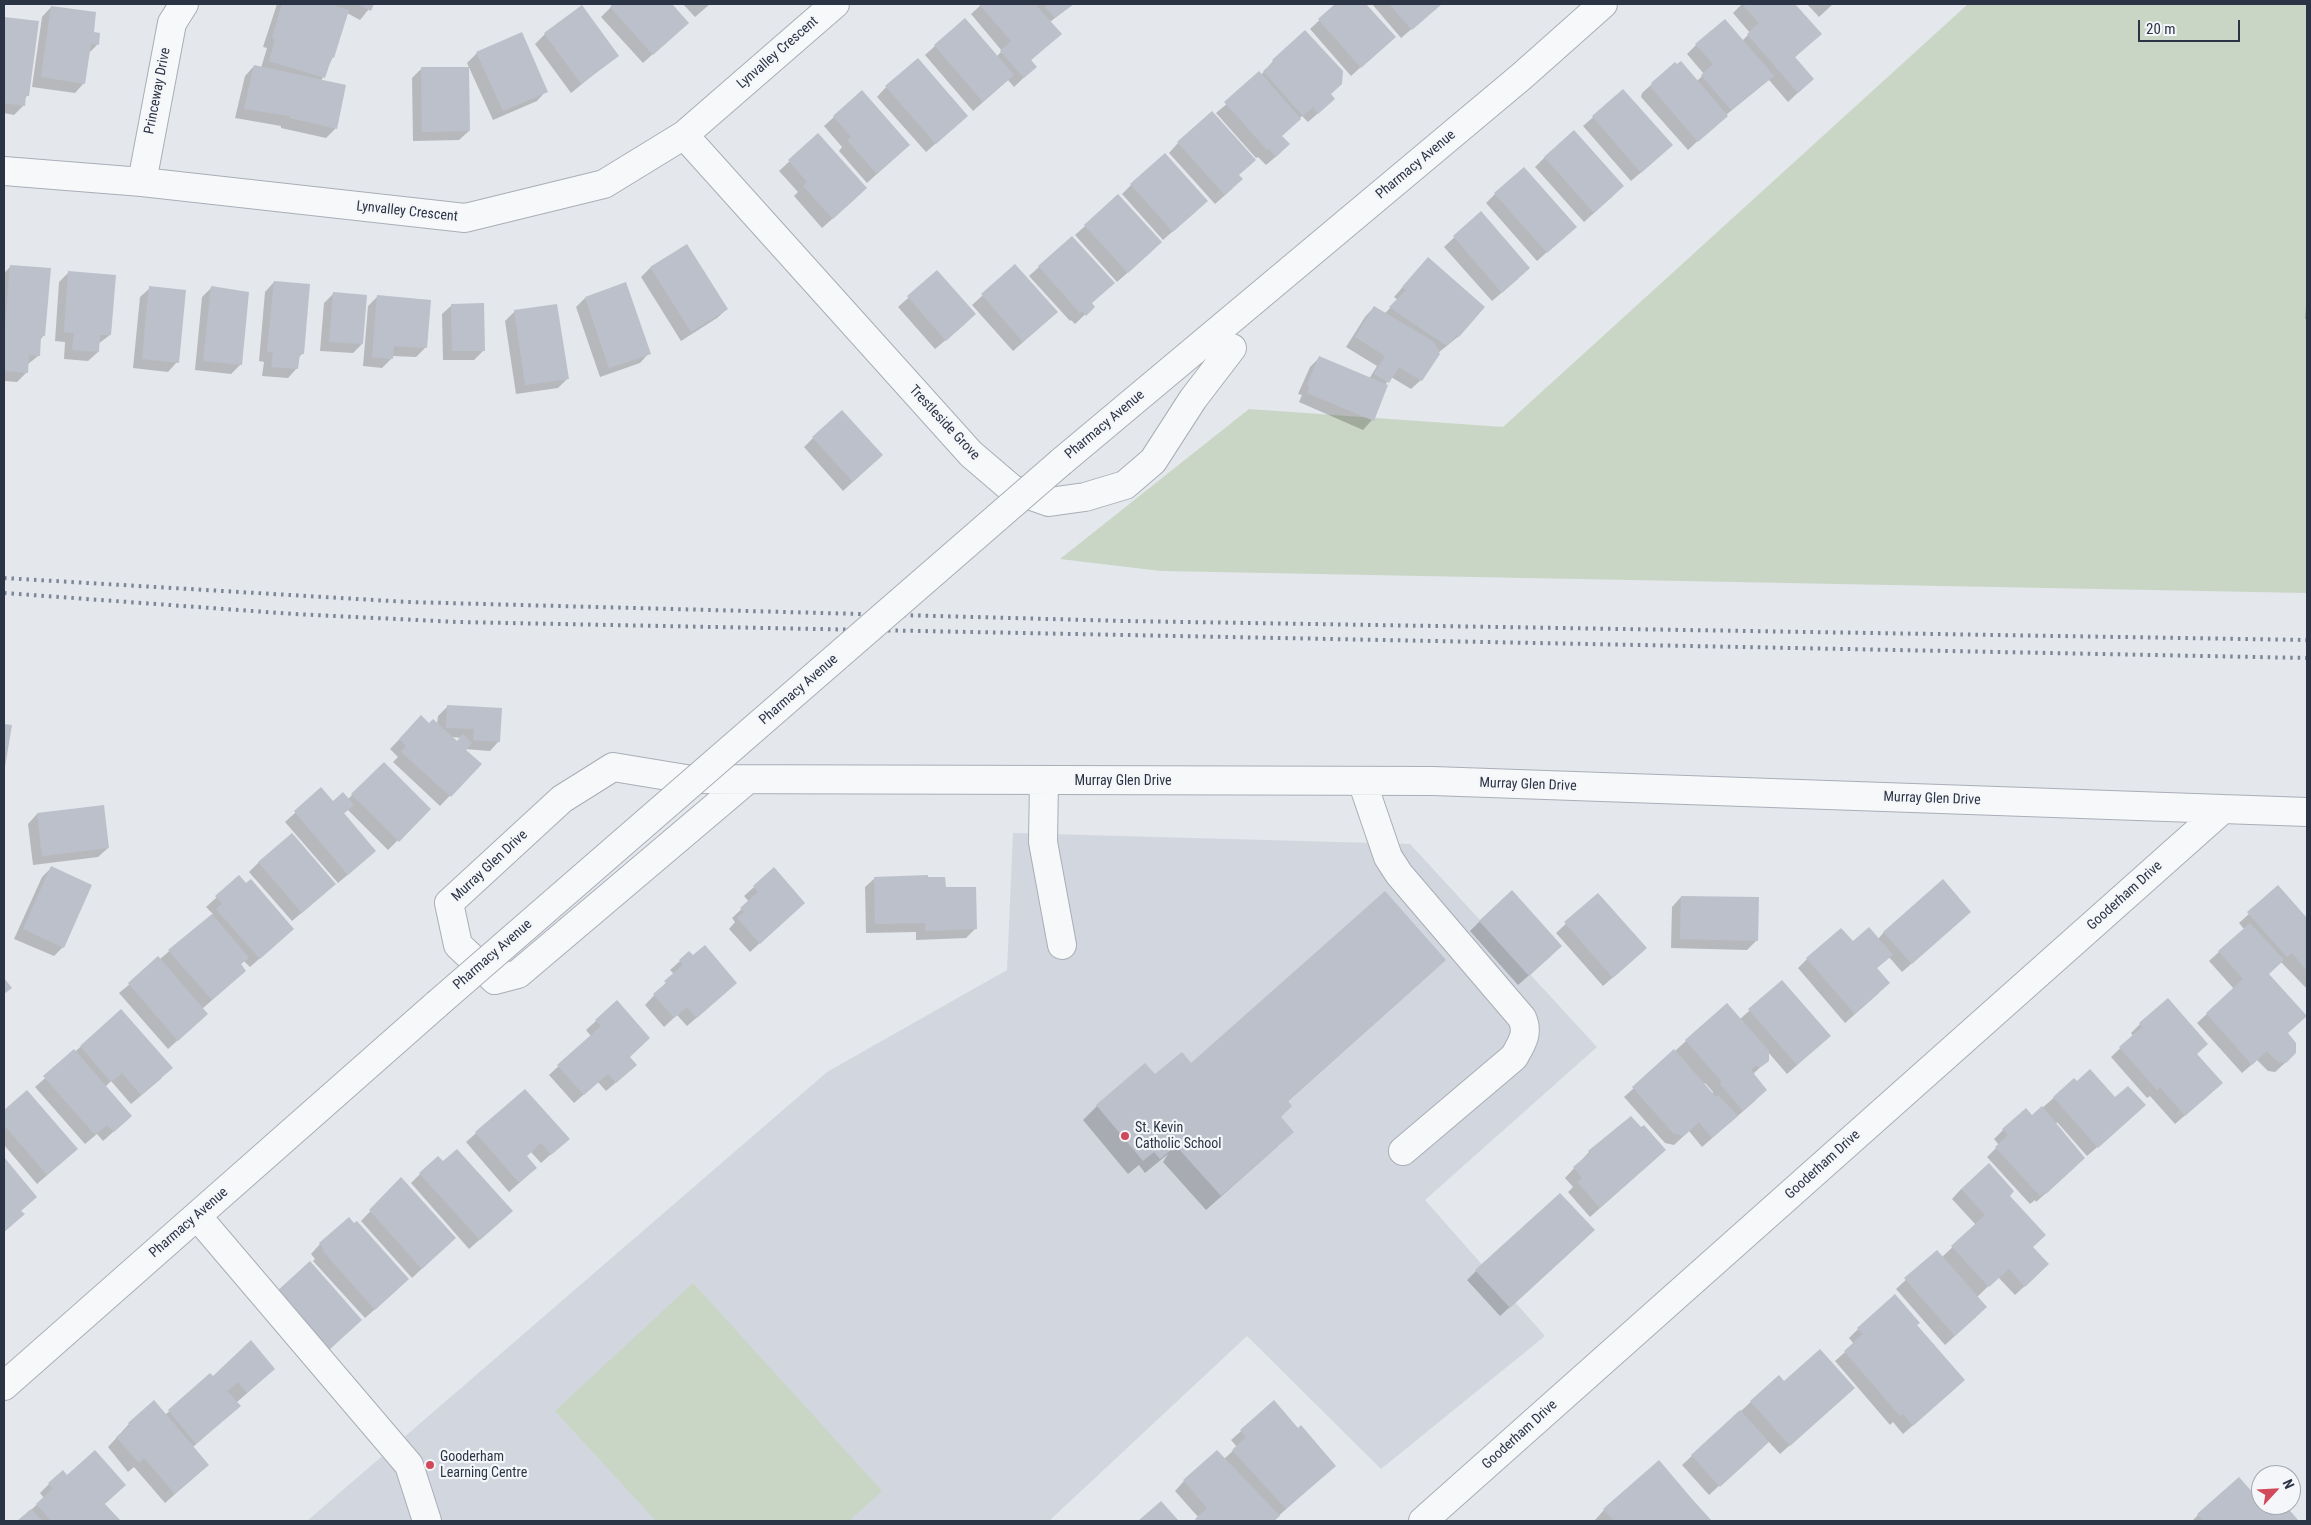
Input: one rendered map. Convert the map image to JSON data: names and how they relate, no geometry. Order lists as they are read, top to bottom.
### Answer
{
  "streets": {
    "street": [
      "Lynvalley Crescent",
      "Princeway Drive",
      "Pharmacy Avenue",
      "Trestleside Grove",
      "Murray Glen Drive",
      "Gooderham Drive"
    ]
  },
  "crossings": [
    ["Lynvalley Crescent", "Princeway Drive"],
    ["Lynvalley Crescent", "Trestleside Grove"],
    ["Murray Glen Drive", "Gooderham Drive"]
  ],
  "places": ["St. Kevin Catholic School", "Gooderham Learning Centre"],
  "scale_bar": "20 m",
  "north": "top right"
}
